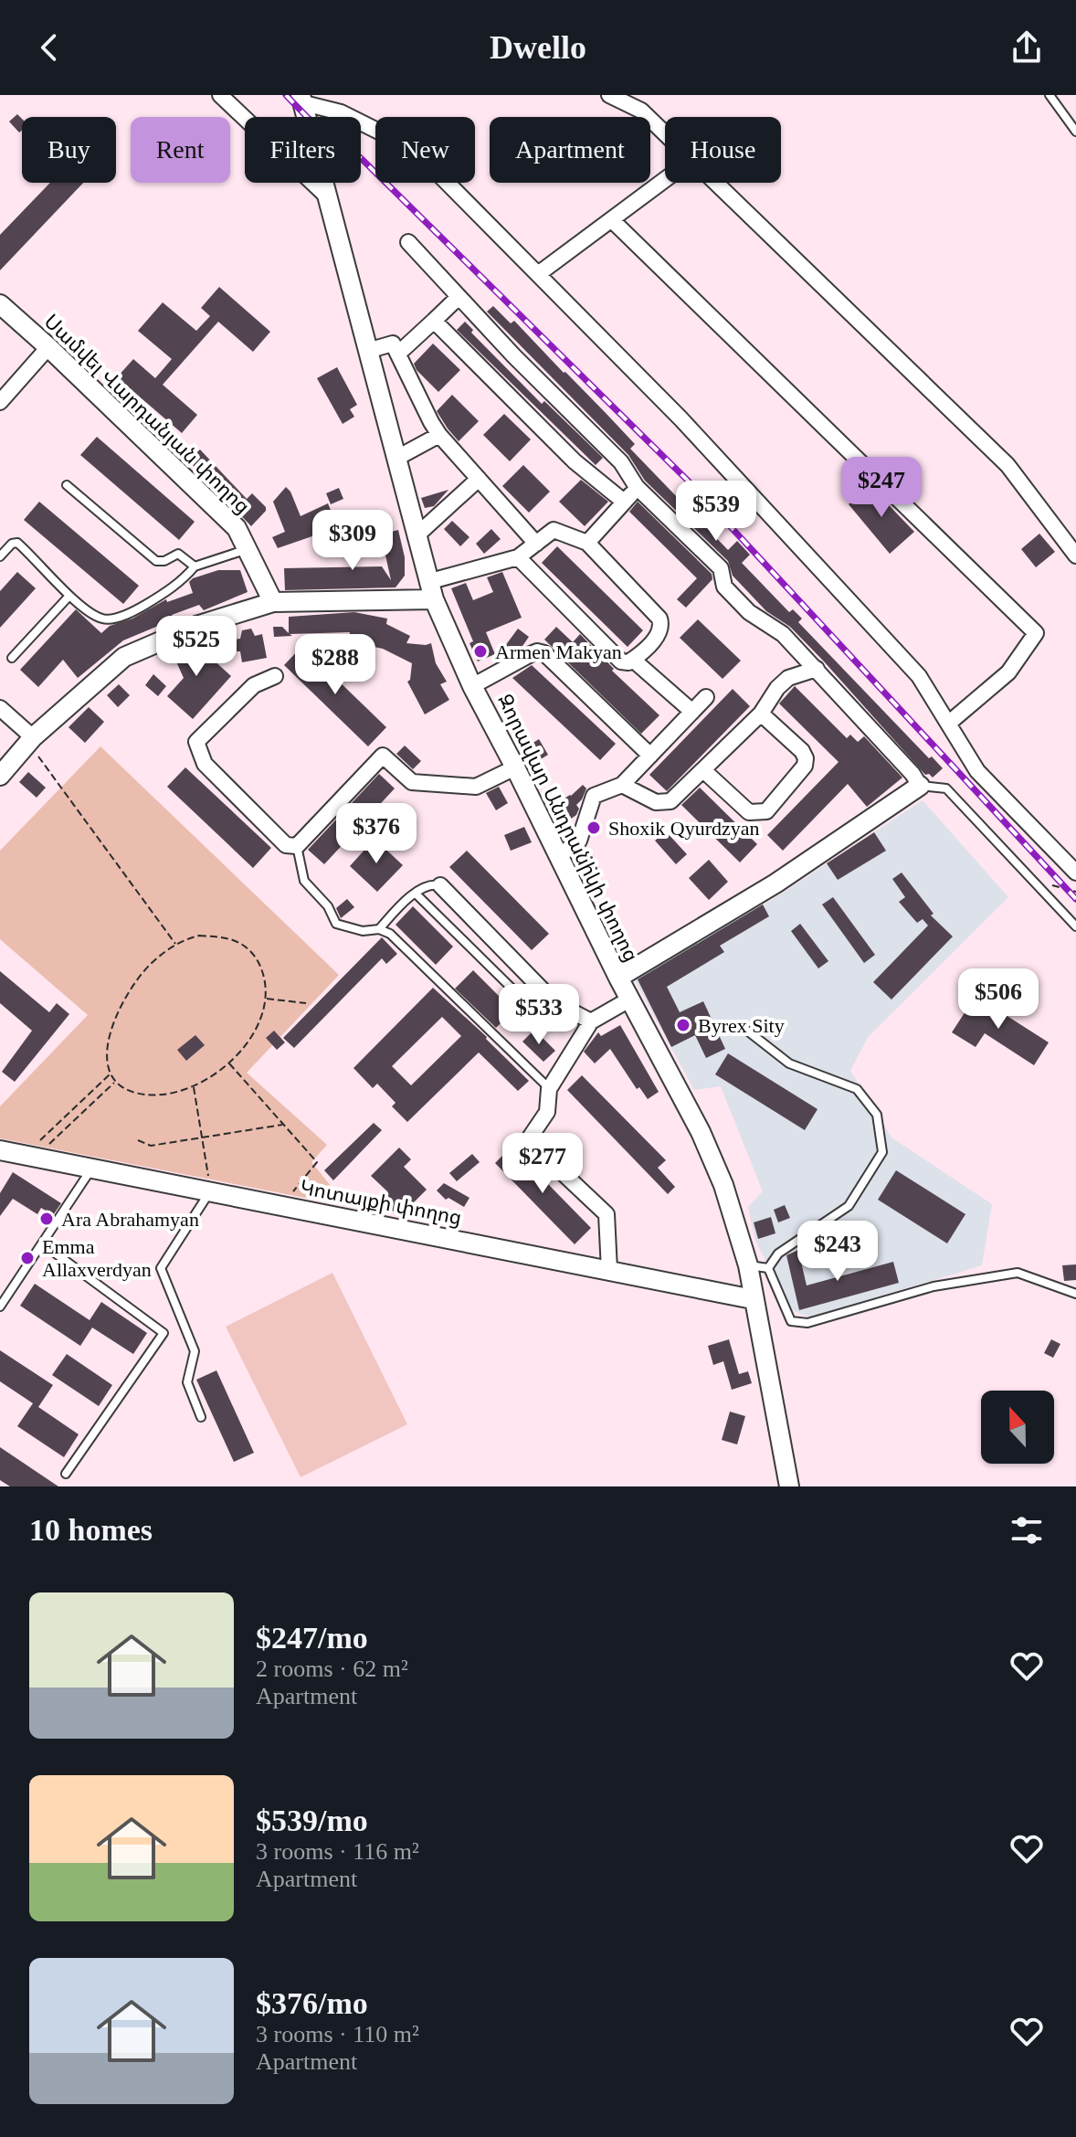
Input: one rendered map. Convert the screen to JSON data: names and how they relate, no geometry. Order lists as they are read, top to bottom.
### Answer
{
  "streets": {
    "street": ["Սամվել Վարդանյան փողոց", "Զորավար Անդրանիկի փողոց", "Կոտայքի փողոց"]
  },
  "crossings": [
    ["Զորավար Անդրանիկի փողոց", "Կոտայքի փողոց"]
  ],
  "places": [
    "Armen Makyan",
    "Shoxik Qyurdzyan",
    "Byrex Sity",
    "Ara Abrahamyan",
    "Emma Allaxverdyan"
  ],
  "north": "top",
  "page": {
    "header": "Dwello",
    "chip": [
      "Buy",
      "Rent",
      "Filters",
      "New",
      "Apartment",
      "House"
    ],
    "price": [
      "$247",
      "$539",
      "$309",
      "$525",
      "$288",
      "$376",
      "$506",
      "$533",
      "$277",
      "$243"
    ],
    "heading": "10 homes",
    "list": [
      {
        "name": "$247/mo",
        "note": "2 rooms · 62 m² · Apartment"
      },
      {
        "name": "$539/mo",
        "note": "3 rooms · 116 m² · Apartment"
      },
      {
        "name": "$376/mo",
        "note": "3 rooms · 110 m² · Apartment"
      }
    ]
  }
}
